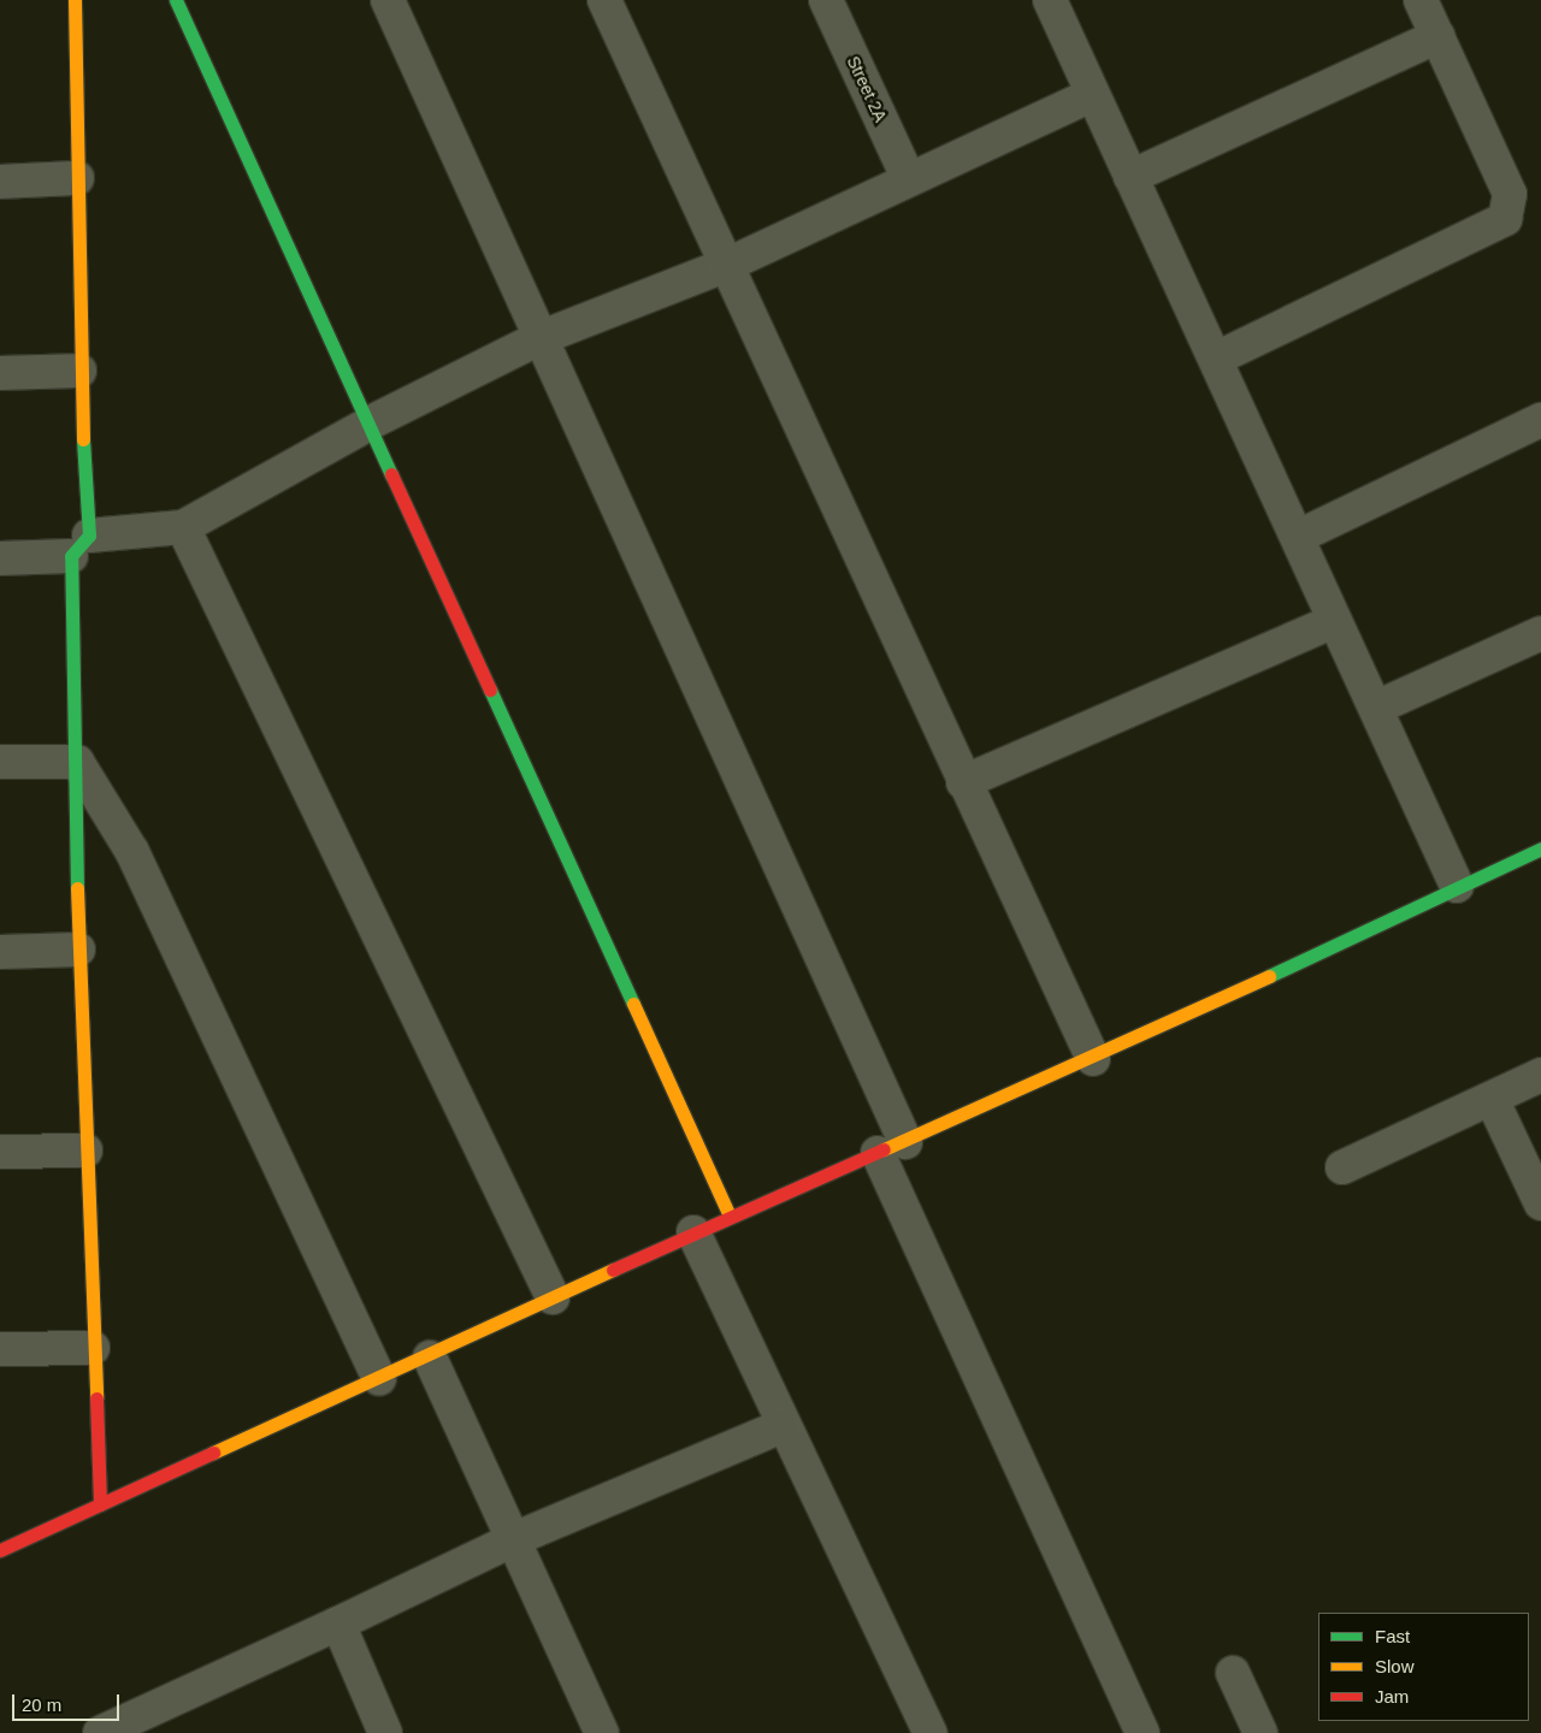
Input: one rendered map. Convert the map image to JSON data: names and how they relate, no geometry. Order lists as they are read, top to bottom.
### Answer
{
  "streets": {
    "street": ["Street 2A"]
  },
  "legend": ["Fast", "Slow", "Jam"],
  "scale_bar": "20 m"
}
